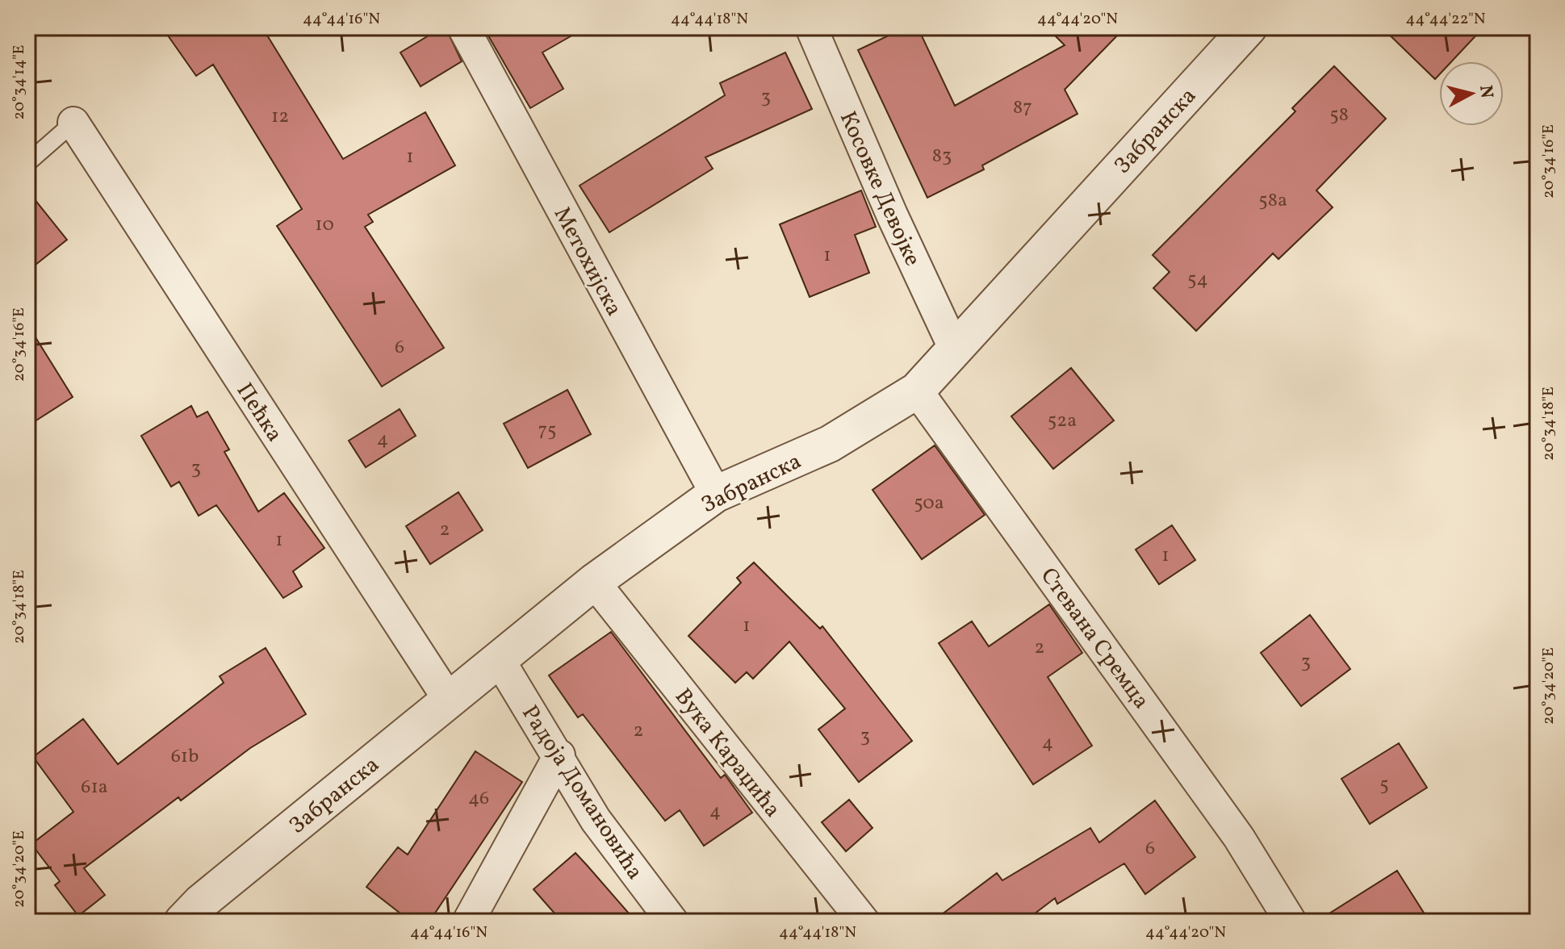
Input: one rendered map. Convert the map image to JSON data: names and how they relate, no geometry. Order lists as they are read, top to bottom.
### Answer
{
  "streets": {
    "street": [
      "Забранска",
      "Косовке Девојке",
      "Метохијска",
      "Пећка",
      "Стевана Сремца",
      "Вука Караџића",
      "Радоја Домановића"
    ]
  },
  "crossings": [
    ["Забранска", "Косовке Девојке"],
    ["Забранска", "Метохијска"],
    ["Забранска", "Пећка"],
    ["Забранска", "Стевана Сремца"],
    ["Забранска", "Вука Караџића"],
    ["Забранска", "Радоја Домановића"]
  ],
  "house_numbers": [
    "3",
    "87",
    "58",
    "12",
    "83",
    "1",
    "58a",
    "10",
    "1",
    "54",
    "6",
    "52a",
    "75",
    "4",
    "3",
    "50a",
    "2",
    "1",
    "1",
    "1",
    "2",
    "3",
    "2",
    "3",
    "4",
    "61b",
    "5",
    "61a",
    "46",
    "4",
    "6"
  ],
  "north": "right",
  "coordinates": [
    "44°44'16\"N",
    "44°44'18\"N",
    "44°44'20\"N",
    "44°44'22\"N",
    "20°34'14\"E",
    "20°34'16\"E",
    "20°34'18\"E",
    "20°34'20\"E"
  ]
}
